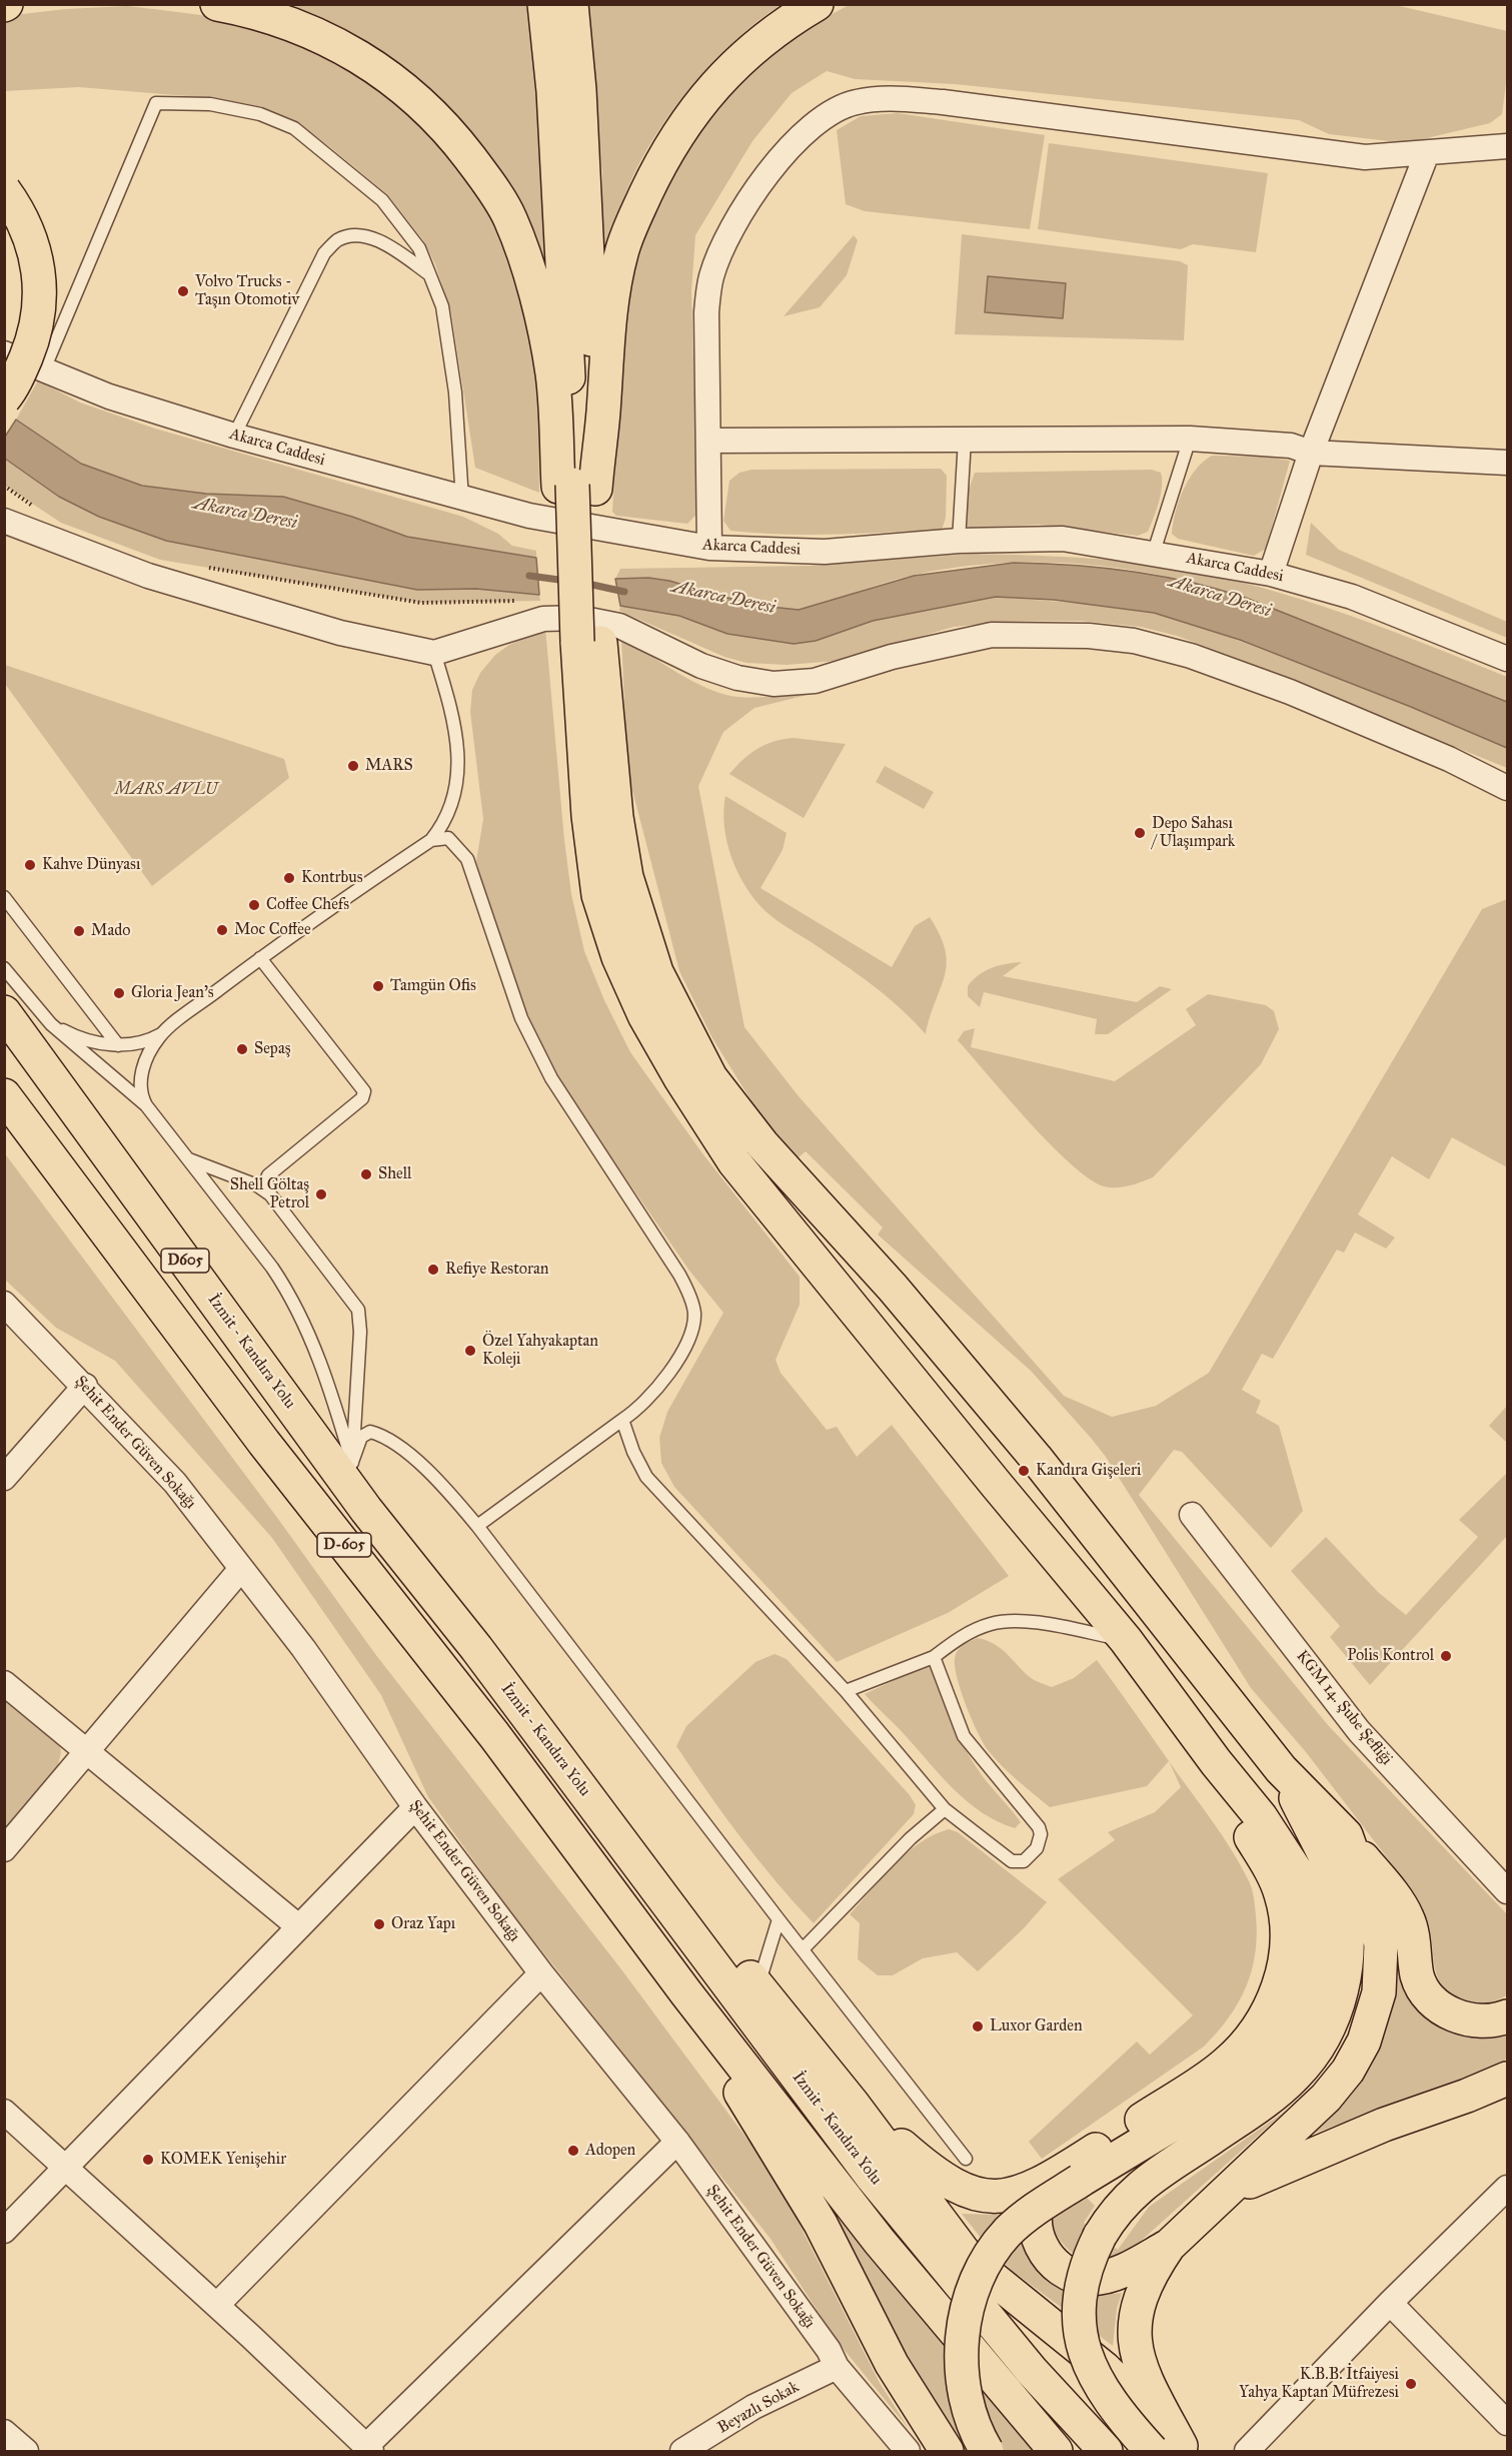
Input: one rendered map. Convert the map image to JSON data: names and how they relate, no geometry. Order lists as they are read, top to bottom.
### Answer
{
  "streets": {
    "main road": ["D605", "İzmit - Kandıra Yolu", "D-605"],
    "street": [
      "Akarca Caddesi",
      "Şehit Ender Güven Sokağı",
      "KGM 14. Şube Şefliği",
      "Beyazlı Sokak"
    ]
  },
  "crossings": [
    ["Şehit Ender Güven Sokağı", "Beyazlı Sokak"]
  ],
  "water": ["Akarca Deresi"],
  "parks": ["MARS AVLU"],
  "places": [
    "Volvo Trucks - Taşın Otomotiv",
    "MARS",
    "Depo Sahası / Ulaşımpark",
    "Kahve Dünyası",
    "Kontrbus",
    "Coffee Chefs",
    "Moc Coffee",
    "Mado",
    "Tamgün Ofis",
    "Gloria Jean's",
    "Sepaş",
    "Shell",
    "Shell Göltaş Petrol",
    "Refiye Restoran",
    "Özel Yahyakaptan Koleji",
    "Kandıra Gişeleri",
    "Polis Kontrol",
    "Oraz Yapı",
    "Luxor Garden",
    "Adopen",
    "KOMEK Yenişehir",
    "K.B.B. İtfaiyesi Yahya Kaptan Müfrezesi"
  ]
}
